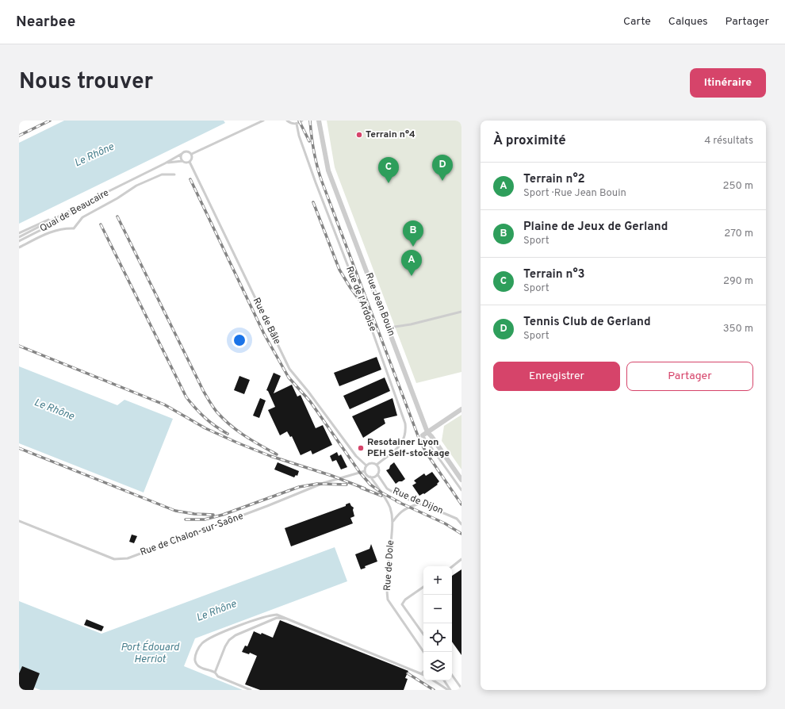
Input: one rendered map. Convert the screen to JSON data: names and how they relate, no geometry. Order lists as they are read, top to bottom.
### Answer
{
  "streets": {
    "street": ["Rue Jean Bouin"],
    "lane": [
      "Quai de Beaucaire",
      "Rue de l'Ardoise",
      "Rue de Bâle",
      "Rue de Dijon",
      "Rue de Chalon-sur-Saône",
      "Rue de Dole"
    ]
  },
  "crossings": [
    ["Quai de Beaucaire", "Rue de Bâle"],
    ["Rue de l'Ardoise", "Rue de Bâle"],
    ["Rue de l'Ardoise", "Rue de Dijon"],
    ["Rue de l'Ardoise", "Rue de Chalon-sur-Saône"],
    ["Rue de l'Ardoise", "Rue de Dole"],
    ["Rue de Bâle", "Rue de Dijon"],
    ["Rue de Bâle", "Rue de Chalon-sur-Saône"],
    ["Rue de Bâle", "Rue de Dole"],
    ["Rue de Dijon", "Rue de Chalon-sur-Saône"],
    ["Rue de Dijon", "Rue de Dole"],
    ["Rue de Chalon-sur-Saône", "Rue de Dole"]
  ],
  "water": ["Le Rhône", "Port Édouard Herriot"],
  "places": ["Terrain n°4", "Resotainer Lyon PEH Self-stockage"],
  "page": {
    "header": "Nearbee",
    "nav": ["Carte", "Calques", "Partager"],
    "title": "Nous trouver",
    "buttons": [
      "Itinéraire",
      ["Enregistrer", "Partager"]
    ],
    "heading": ["À proximité", "4 résultats"],
    "pins": [
      "D",
      "C",
      "B",
      "A"
    ],
    "list": [
      {
        "mark": "A",
        "name": "Terrain n°2",
        "note": "Sport · Rue Jean Bouin",
        "value": "250 m"
      },
      {
        "mark": "B",
        "name": "Plaine de Jeux de Gerland",
        "note": "Sport",
        "value": "270 m"
      },
      {
        "mark": "C",
        "name": "Terrain n°3",
        "note": "Sport",
        "value": "290 m"
      },
      {
        "mark": "D",
        "name": "Tennis Club de Gerland",
        "note": "Sport",
        "value": "350 m"
      }
    ],
    "map_buttons": ["+", "−"]
  }
}
